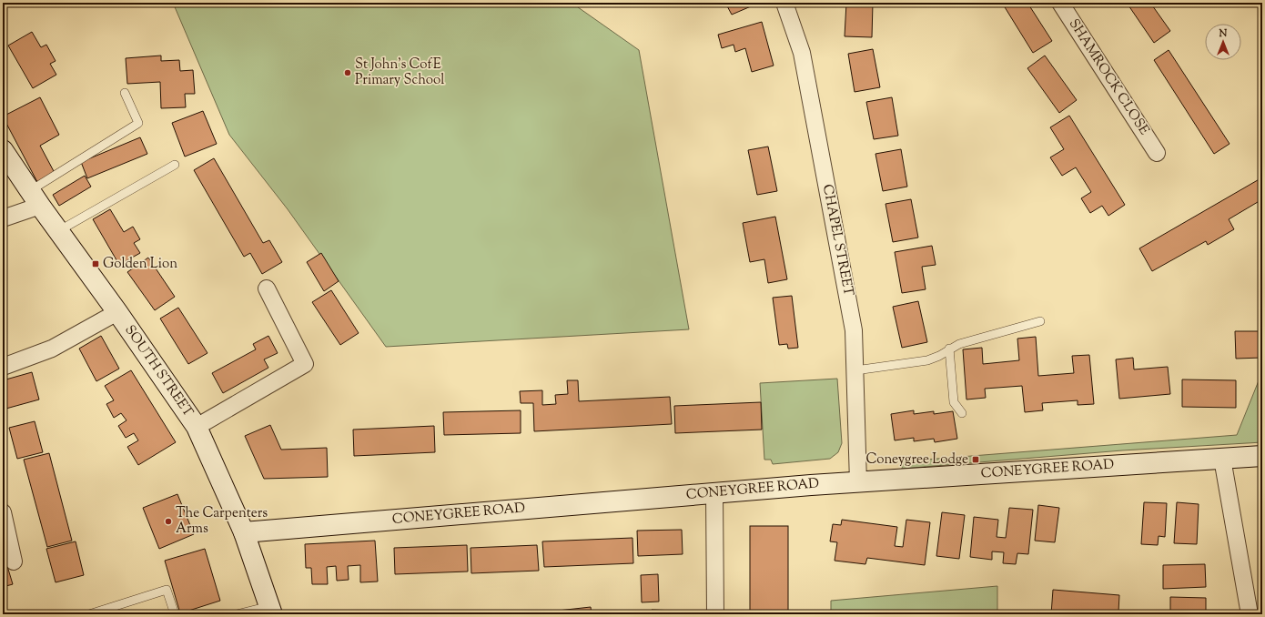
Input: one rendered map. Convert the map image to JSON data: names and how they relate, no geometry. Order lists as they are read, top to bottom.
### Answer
{
  "streets": {
    "street": [
      "SHAMROCK CLOSE",
      "CHAPEL STREET",
      "SOUTH STREET",
      "CONEYGREE ROAD"
    ]
  },
  "crossings": [
    ["CHAPEL STREET", "CONEYGREE ROAD"],
    ["SOUTH STREET", "CONEYGREE ROAD"]
  ],
  "places": {
    "other": ["St John's CofE Primary School", "The Carpenters Arms"],
    "transit": ["Golden Lion", "Coneygree Lodge"]
  },
  "north": "top"
}
